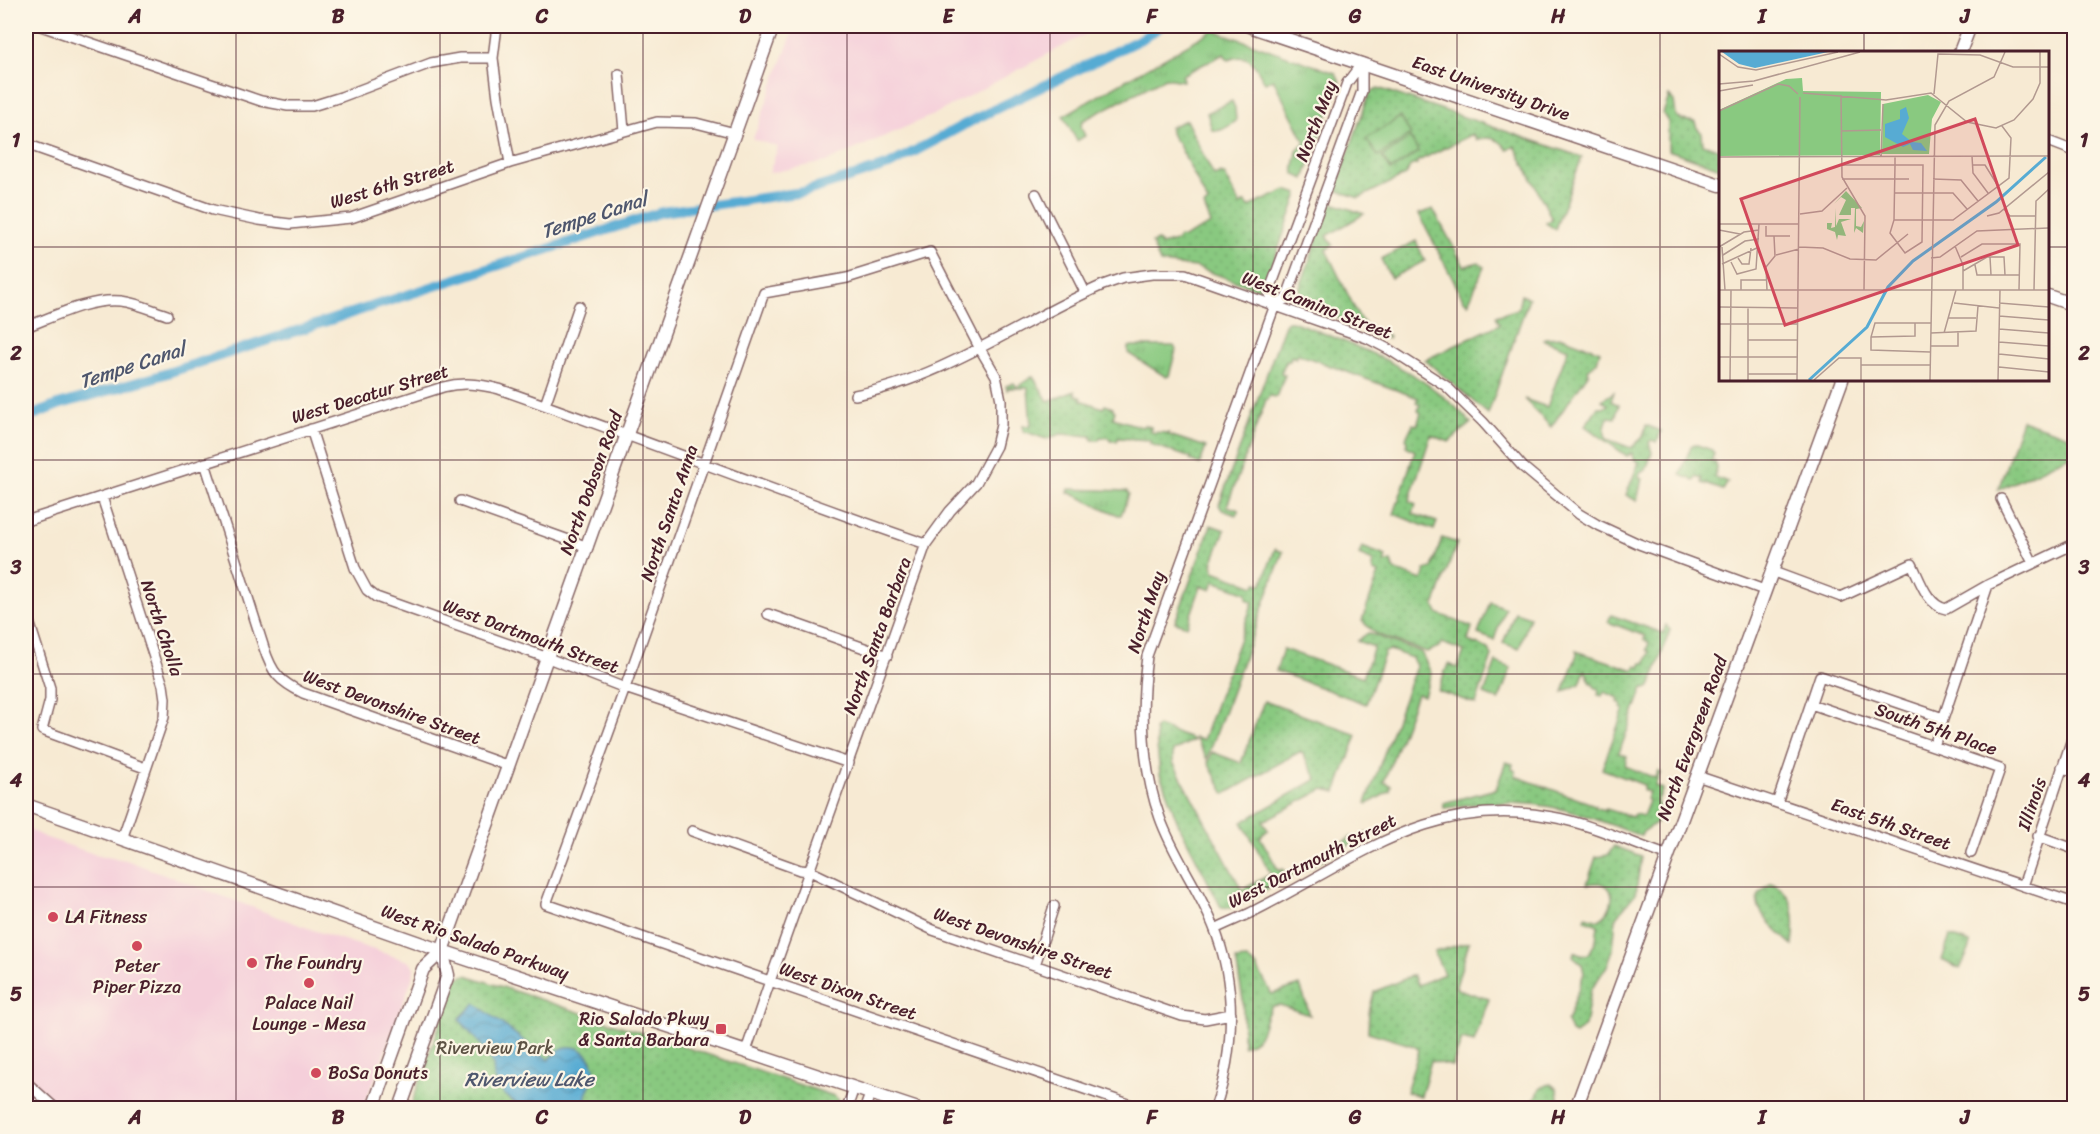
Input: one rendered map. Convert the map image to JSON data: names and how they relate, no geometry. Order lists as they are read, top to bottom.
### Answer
{
  "streets": {
    "main road": [
      "East University Drive",
      "North Dobson Road",
      "North Evergreen Road",
      "West Rio Salado Parkway"
    ],
    "street": [
      "North May",
      "West 6th Street",
      "West Camino Street",
      "West Decatur Street",
      "North Santa Anna",
      "North Cholla",
      "West Dartmouth Street",
      "North Santa Barbara",
      "West Devonshire Street",
      "South 5th Place",
      "Illinois",
      "East 5th Street",
      "West Dixon Street"
    ]
  },
  "crossings": [
    ["East University Drive", "North May"],
    ["North May", "West Camino Street"],
    ["North May", "West Dartmouth Street"],
    ["North May", "West Devonshire Street"],
    ["West 6th Street", "North Dobson Road"],
    ["West Camino Street", "North Santa Barbara"],
    ["West Camino Street", "North Evergreen Road"],
    ["West Decatur Street", "North Dobson Road"],
    ["West Decatur Street", "North Santa Anna"],
    ["West Decatur Street", "North Cholla"],
    ["West Decatur Street", "West Dartmouth Street"],
    ["West Decatur Street", "North Santa Barbara"],
    ["West Decatur Street", "West Devonshire Street"],
    ["North Dobson Road", "West Dartmouth Street"],
    ["North Dobson Road", "West Devonshire Street"],
    ["North Dobson Road", "West Rio Salado Parkway"],
    ["North Santa Anna", "West Dartmouth Street"],
    ["North Santa Anna", "North Santa Barbara"],
    ["North Santa Anna", "West Dixon Street"],
    ["North Cholla", "West Rio Salado Parkway"],
    ["West Dartmouth Street", "North Santa Barbara"],
    ["West Dartmouth Street", "North Evergreen Road"],
    ["North Santa Barbara", "West Devonshire Street"],
    ["North Santa Barbara", "West Rio Salado Parkway"],
    ["North Santa Barbara", "West Dixon Street"],
    ["North Evergreen Road", "East 5th Street"],
    ["Illinois", "East 5th Street"]
  ],
  "water": ["Tempe Canal", "Riverview Lake"],
  "parks": ["Riverview Park"],
  "places": {
    "other": [
      "LA Fitness",
      "Peter Piper Pizza",
      "The Foundry",
      "Palace Nail Lounge - Mesa",
      "BoSa Donuts"
    ],
    "transit": ["Rio Salado Pkwy & Santa Barbara"]
  },
  "grid": {
    "columns": [
      "A",
      "B",
      "C",
      "D",
      "E",
      "F",
      "G",
      "H",
      "I",
      "J"
    ],
    "rows": [
      "1",
      "2",
      "3",
      "4",
      "5"
    ]
  }
}
